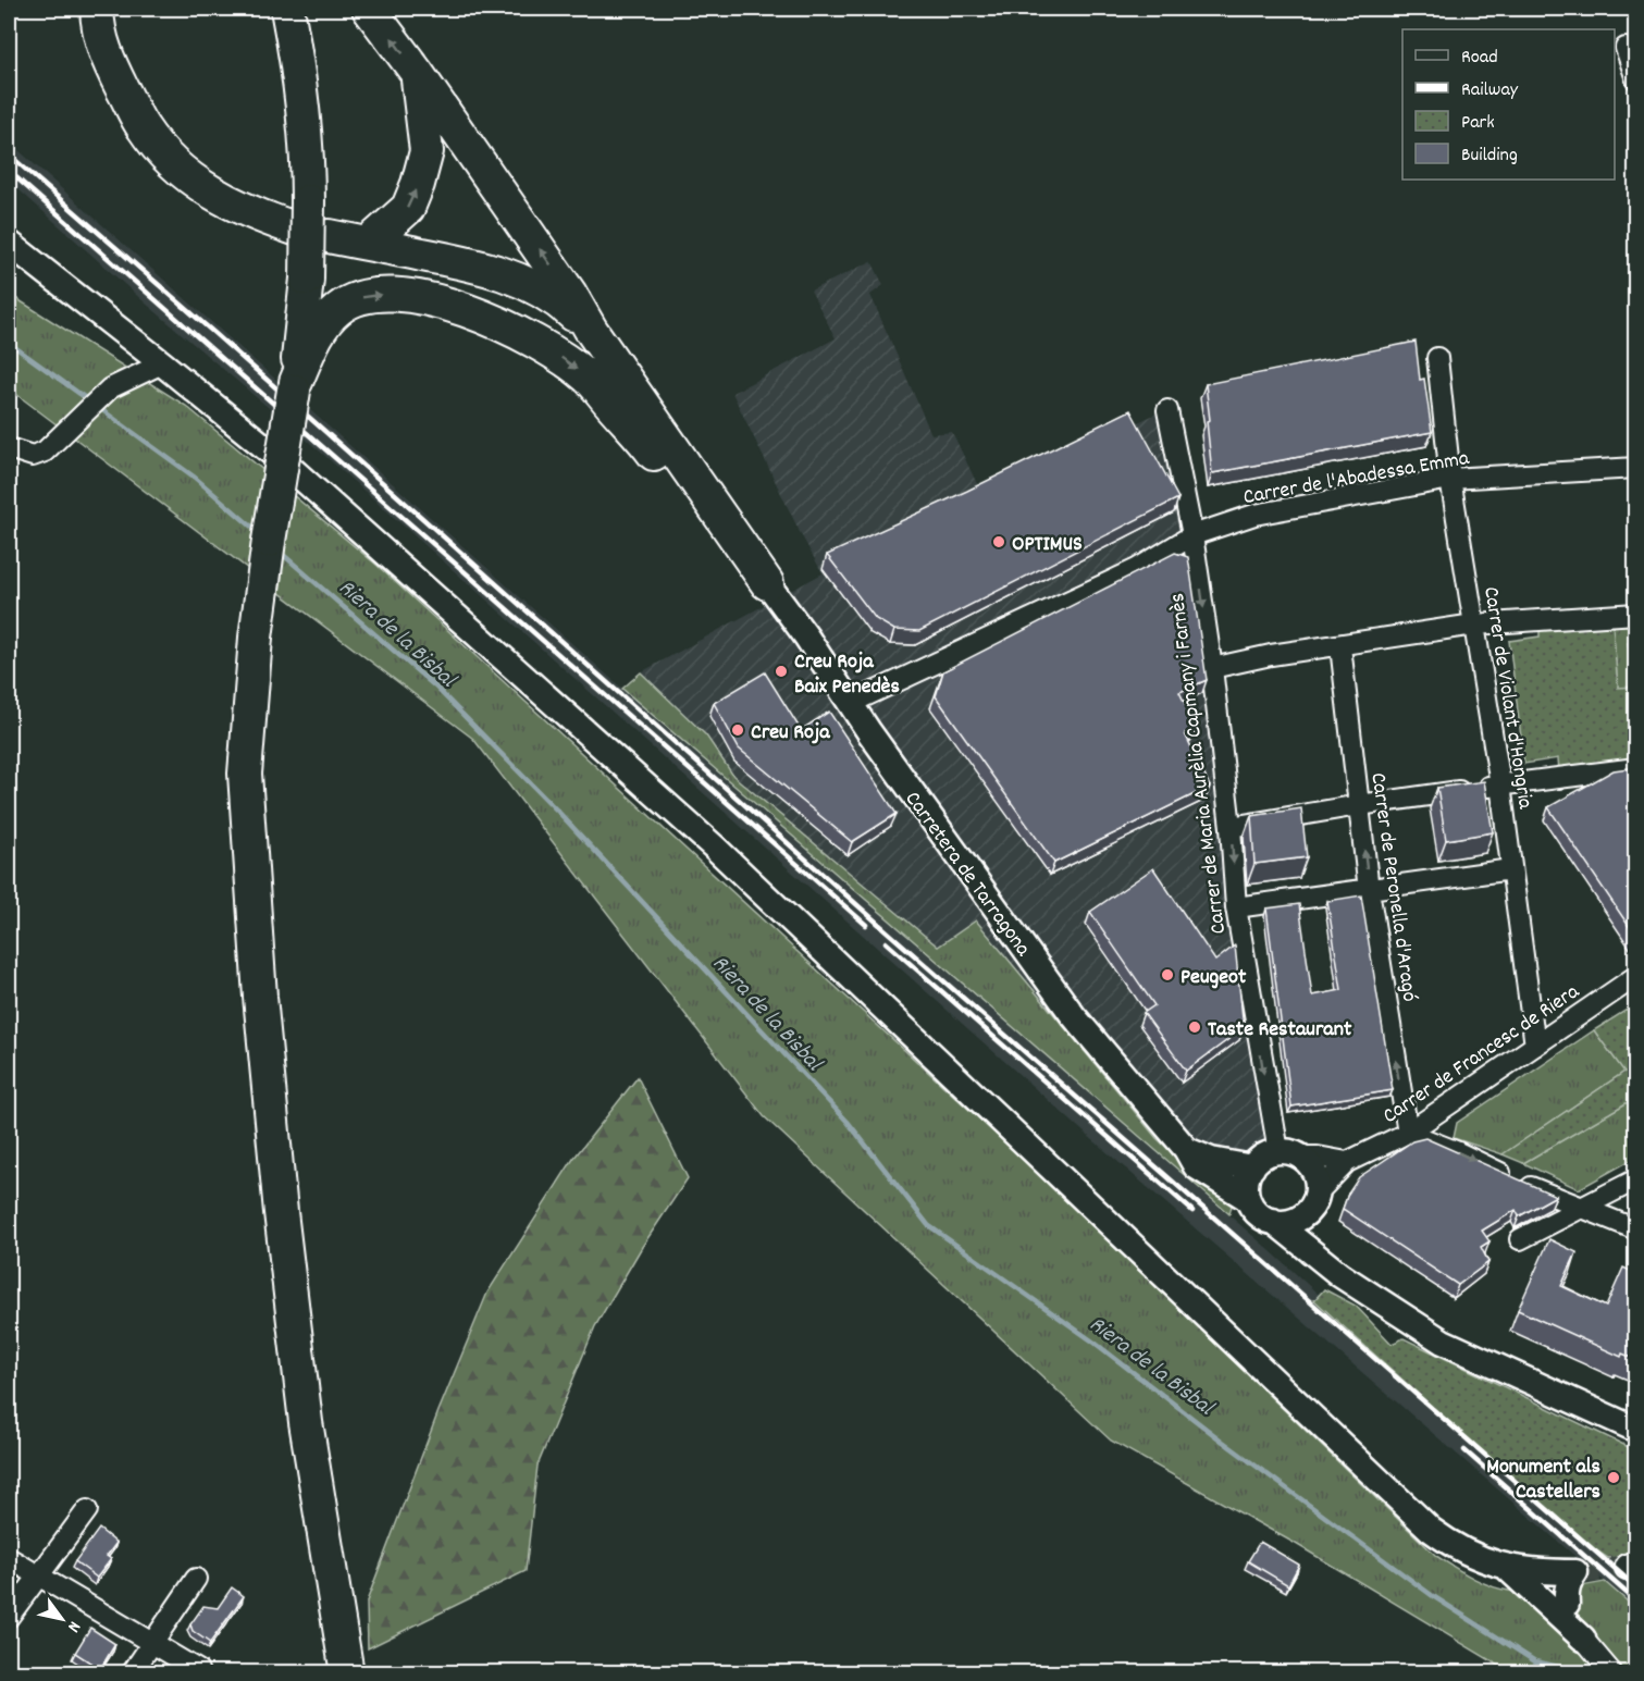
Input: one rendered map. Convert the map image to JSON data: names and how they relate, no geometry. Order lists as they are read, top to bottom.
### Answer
{
  "streets": {
    "street": [
      "Carrer de l'Abadessa Emma",
      "Carrer de Violant d'Hongria",
      "Carrer de Maria Aurèlia Capmany i Farnès",
      "Carretera de Tarragona",
      "Carrer de Peronella d'Aragó",
      "Carrer de Francesc de Riera"
    ]
  },
  "crossings": [
    ["Carrer de l'Abadessa Emma", "Carrer de Violant d'Hongria"],
    ["Carrer de l'Abadessa Emma", "Carrer de Maria Aurèlia Capmany i Farnès"],
    ["Carrer de l'Abadessa Emma", "Carretera de Tarragona"],
    ["Carrer de Violant d'Hongria", "Carrer de Francesc de Riera"],
    ["Carrer de Maria Aurèlia Capmany i Farnès", "Carretera de Tarragona"],
    ["Carrer de Maria Aurèlia Capmany i Farnès", "Carrer de Francesc de Riera"],
    ["Carretera de Tarragona", "Carrer de Francesc de Riera"],
    ["Carrer de Peronella d'Aragó", "Carrer de Francesc de Riera"]
  ],
  "one_way": ["Carrer de Maria Aurèlia Capmany i Farnès", "Carrer de Peronella d'Aragó"],
  "water": ["Riera de la Bisbal"],
  "places": [
    "OPTIMUS",
    "Creu Roja Baix Penedès",
    "Creu Roja",
    "Peugeot",
    "Taste Restaurant",
    "Monument als Castellers"
  ],
  "legend": [
    "Road",
    "Railway",
    "Park",
    "Building"
  ],
  "north": "bottom right"
}
